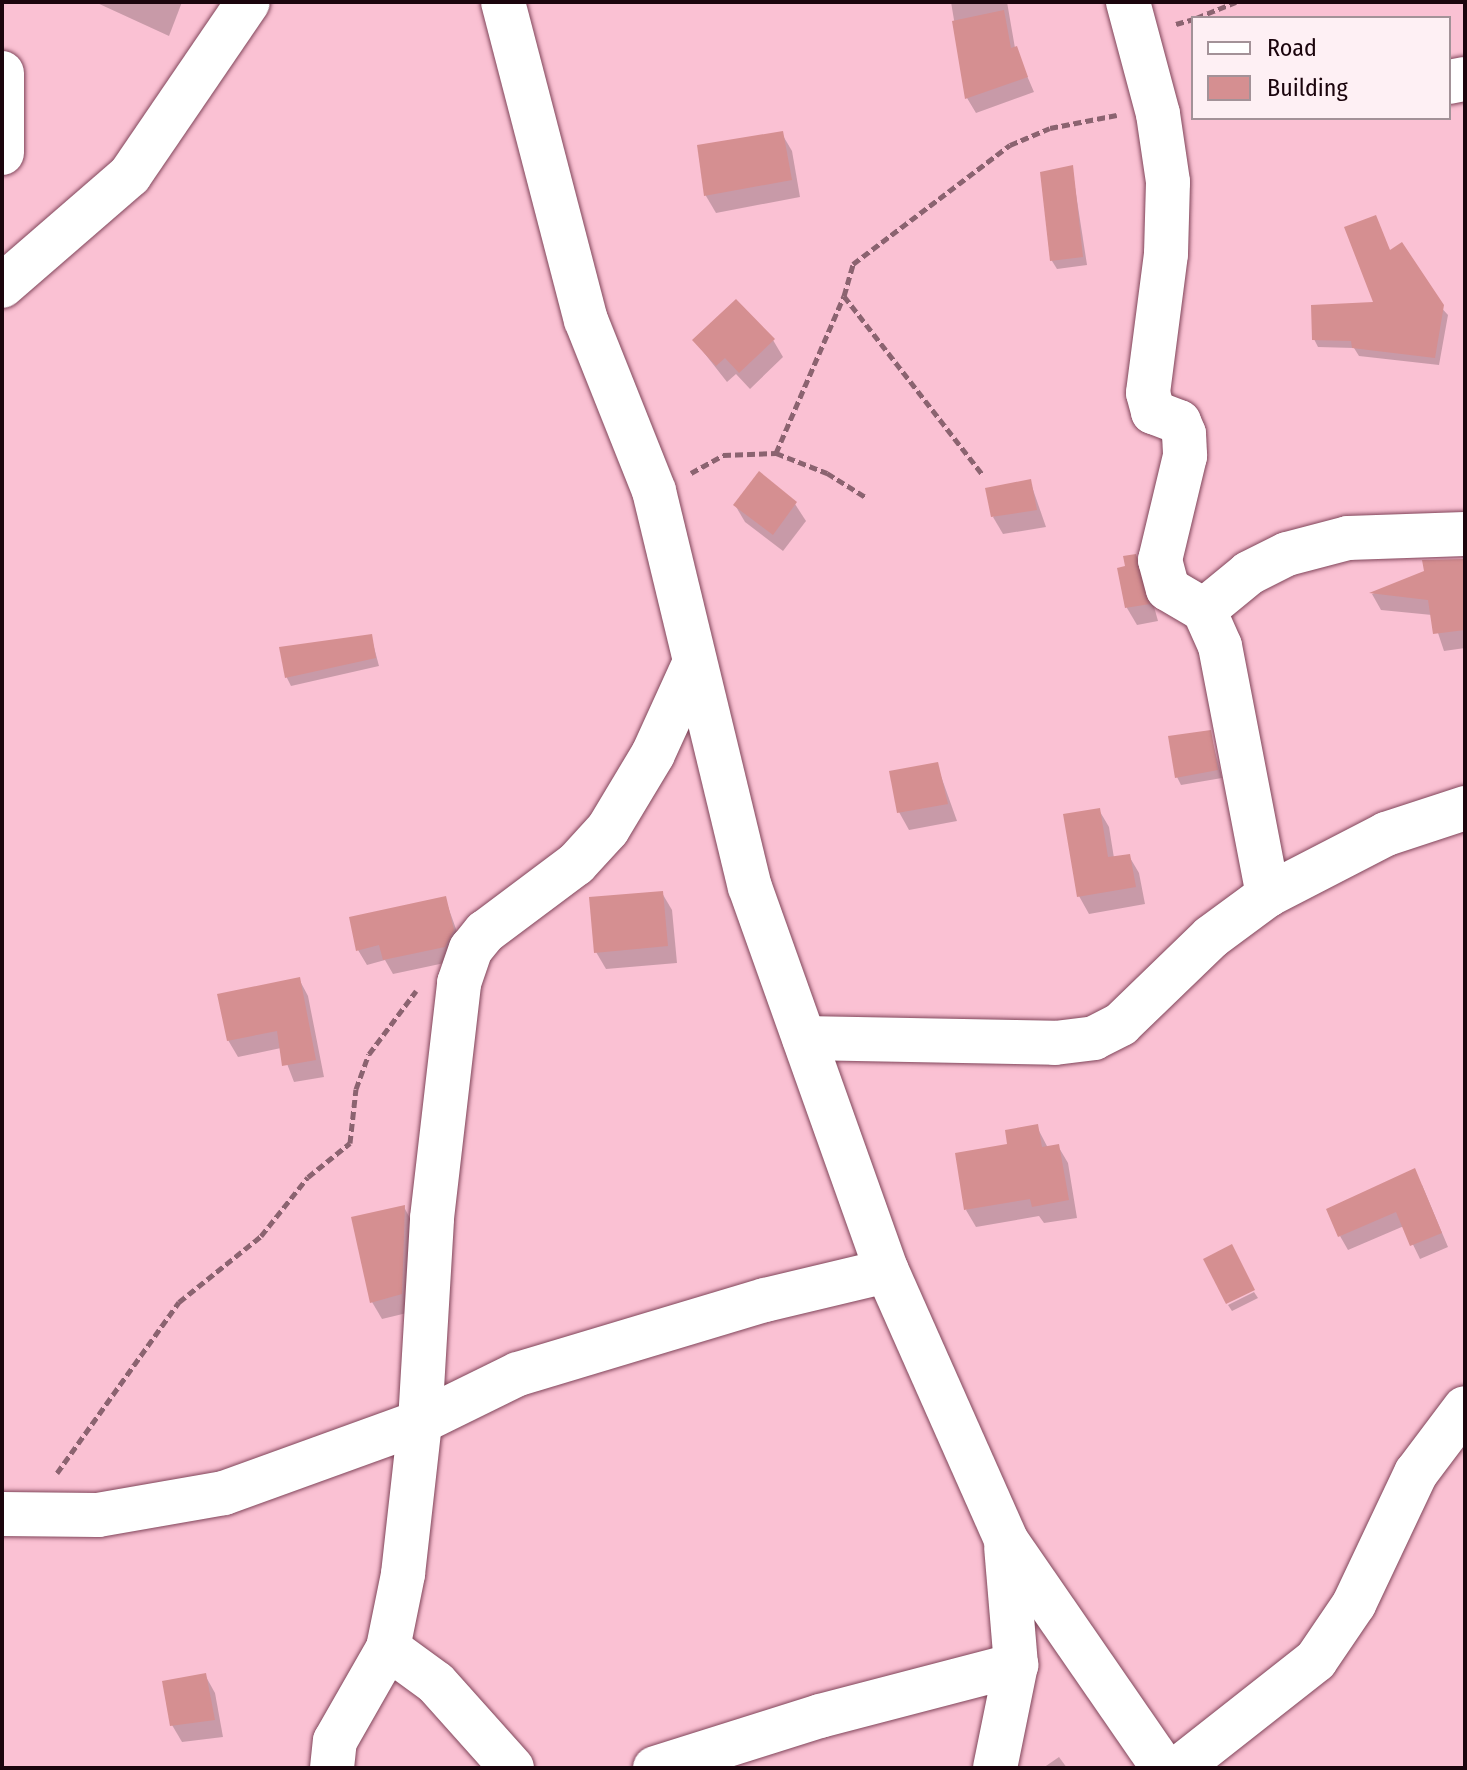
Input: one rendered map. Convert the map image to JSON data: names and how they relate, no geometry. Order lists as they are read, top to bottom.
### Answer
{
  "legend": ["Road", "Building"]
}
